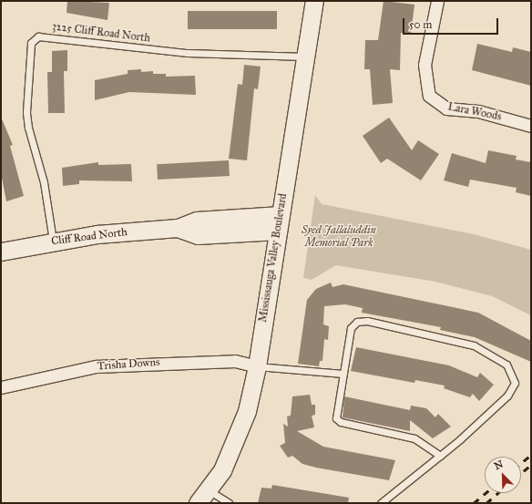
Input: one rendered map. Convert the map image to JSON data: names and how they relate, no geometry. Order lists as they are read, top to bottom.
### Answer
{
  "streets": {
    "street": [
      "Lara Woods",
      "Cliff Road North",
      "Mississauga Valley Boulevard",
      "Trisha Downs"
    ],
    "lane": ["3225 Cliff Road North"]
  },
  "crossings": [
    ["3225 Cliff Road North", "Cliff Road North"],
    ["3225 Cliff Road North", "Mississauga Valley Boulevard"],
    ["Cliff Road North", "Mississauga Valley Boulevard"],
    ["Mississauga Valley Boulevard", "Trisha Downs"]
  ],
  "parks": ["Syed Jallaluddin Memorial Park"],
  "scale_bar": "50 m",
  "north": "top left"
}
